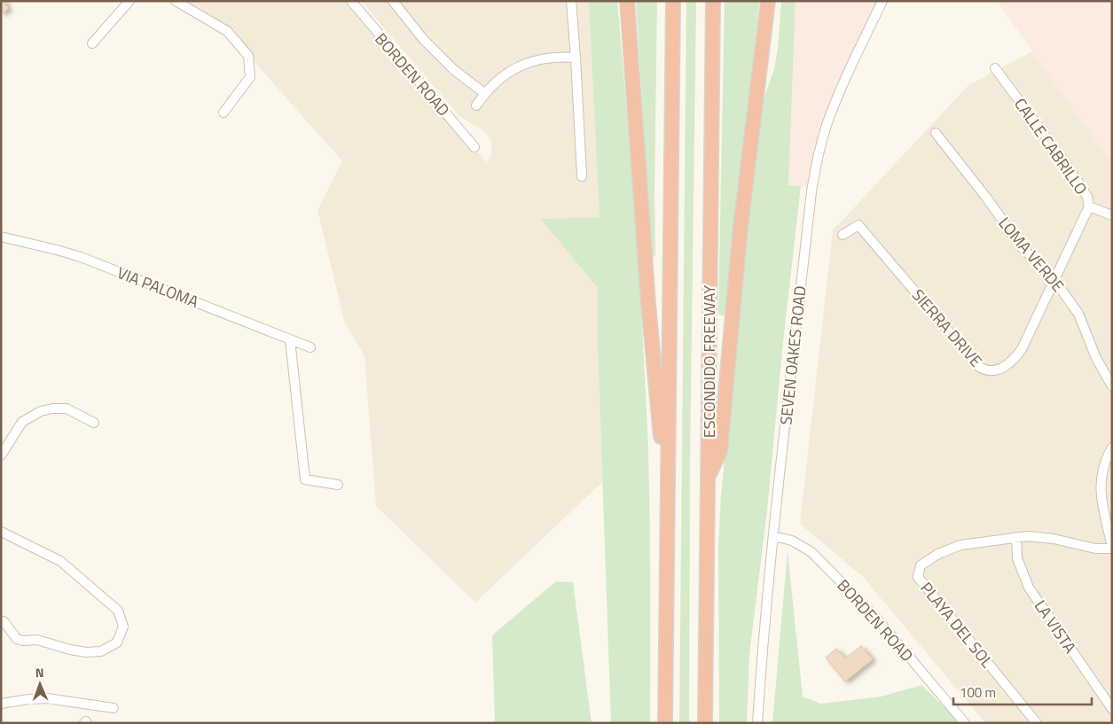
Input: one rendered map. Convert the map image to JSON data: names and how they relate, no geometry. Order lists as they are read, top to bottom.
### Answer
{
  "streets": {
    "highway": ["ESCONDIDO FREEWAY"],
    "street": [
      "BORDEN ROAD",
      "CALLE CABRILLO",
      "LOMA VERDE",
      "VIA PALOMA",
      "SIERRA DRIVE",
      "SEVEN OAKES ROAD",
      "PLAYA DEL SOL",
      "LA VISTA"
    ]
  },
  "crossings": [
    ["BORDEN ROAD", "SEVEN OAKES ROAD"],
    ["CALLE CABRILLO", "SIERRA DRIVE"],
    ["LOMA VERDE", "SIERRA DRIVE"],
    ["PLAYA DEL SOL", "LA VISTA"]
  ],
  "scale_bar": "100 m",
  "north": "top"
}
